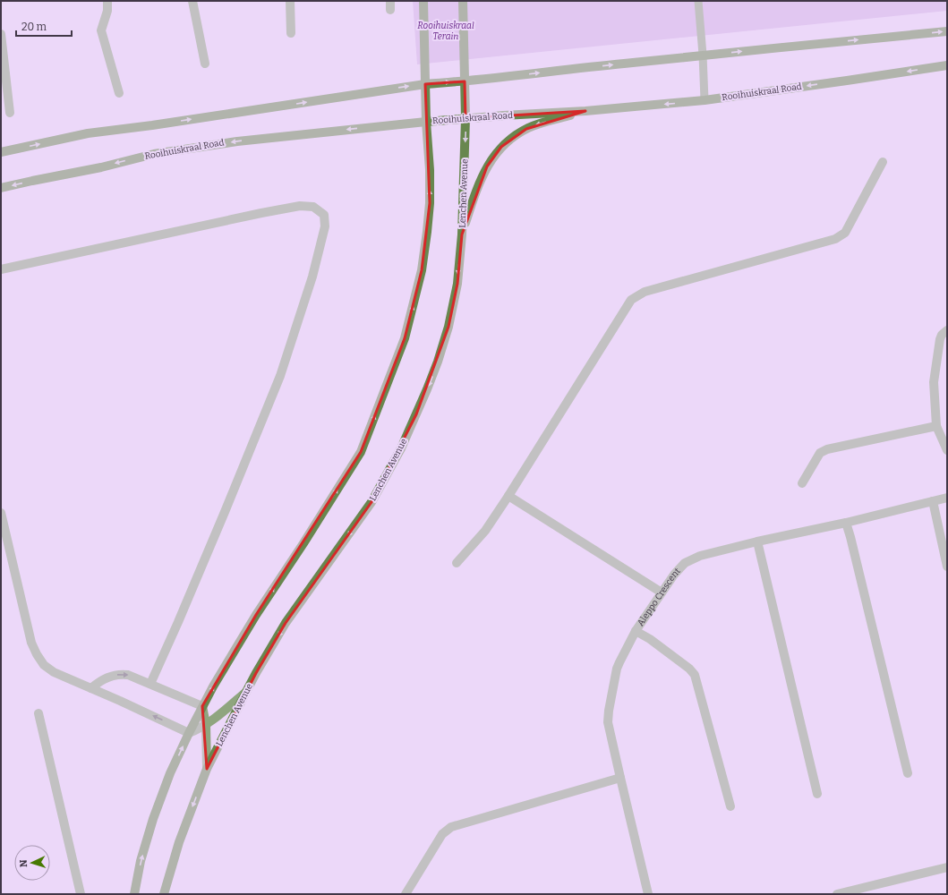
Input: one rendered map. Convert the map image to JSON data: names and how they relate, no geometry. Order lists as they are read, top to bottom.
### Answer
{
  "streets": {
    "main road": ["Rooihuiskraal Road", "Lenchen Avenue"],
    "street": ["Aleppo Crescent"]
  },
  "crossings": [
    ["Rooihuiskraal Road", "Lenchen Avenue"]
  ],
  "parks": ["Rooihuiskraal Terain"],
  "scale_bar": "20 m",
  "north": "left"
}
